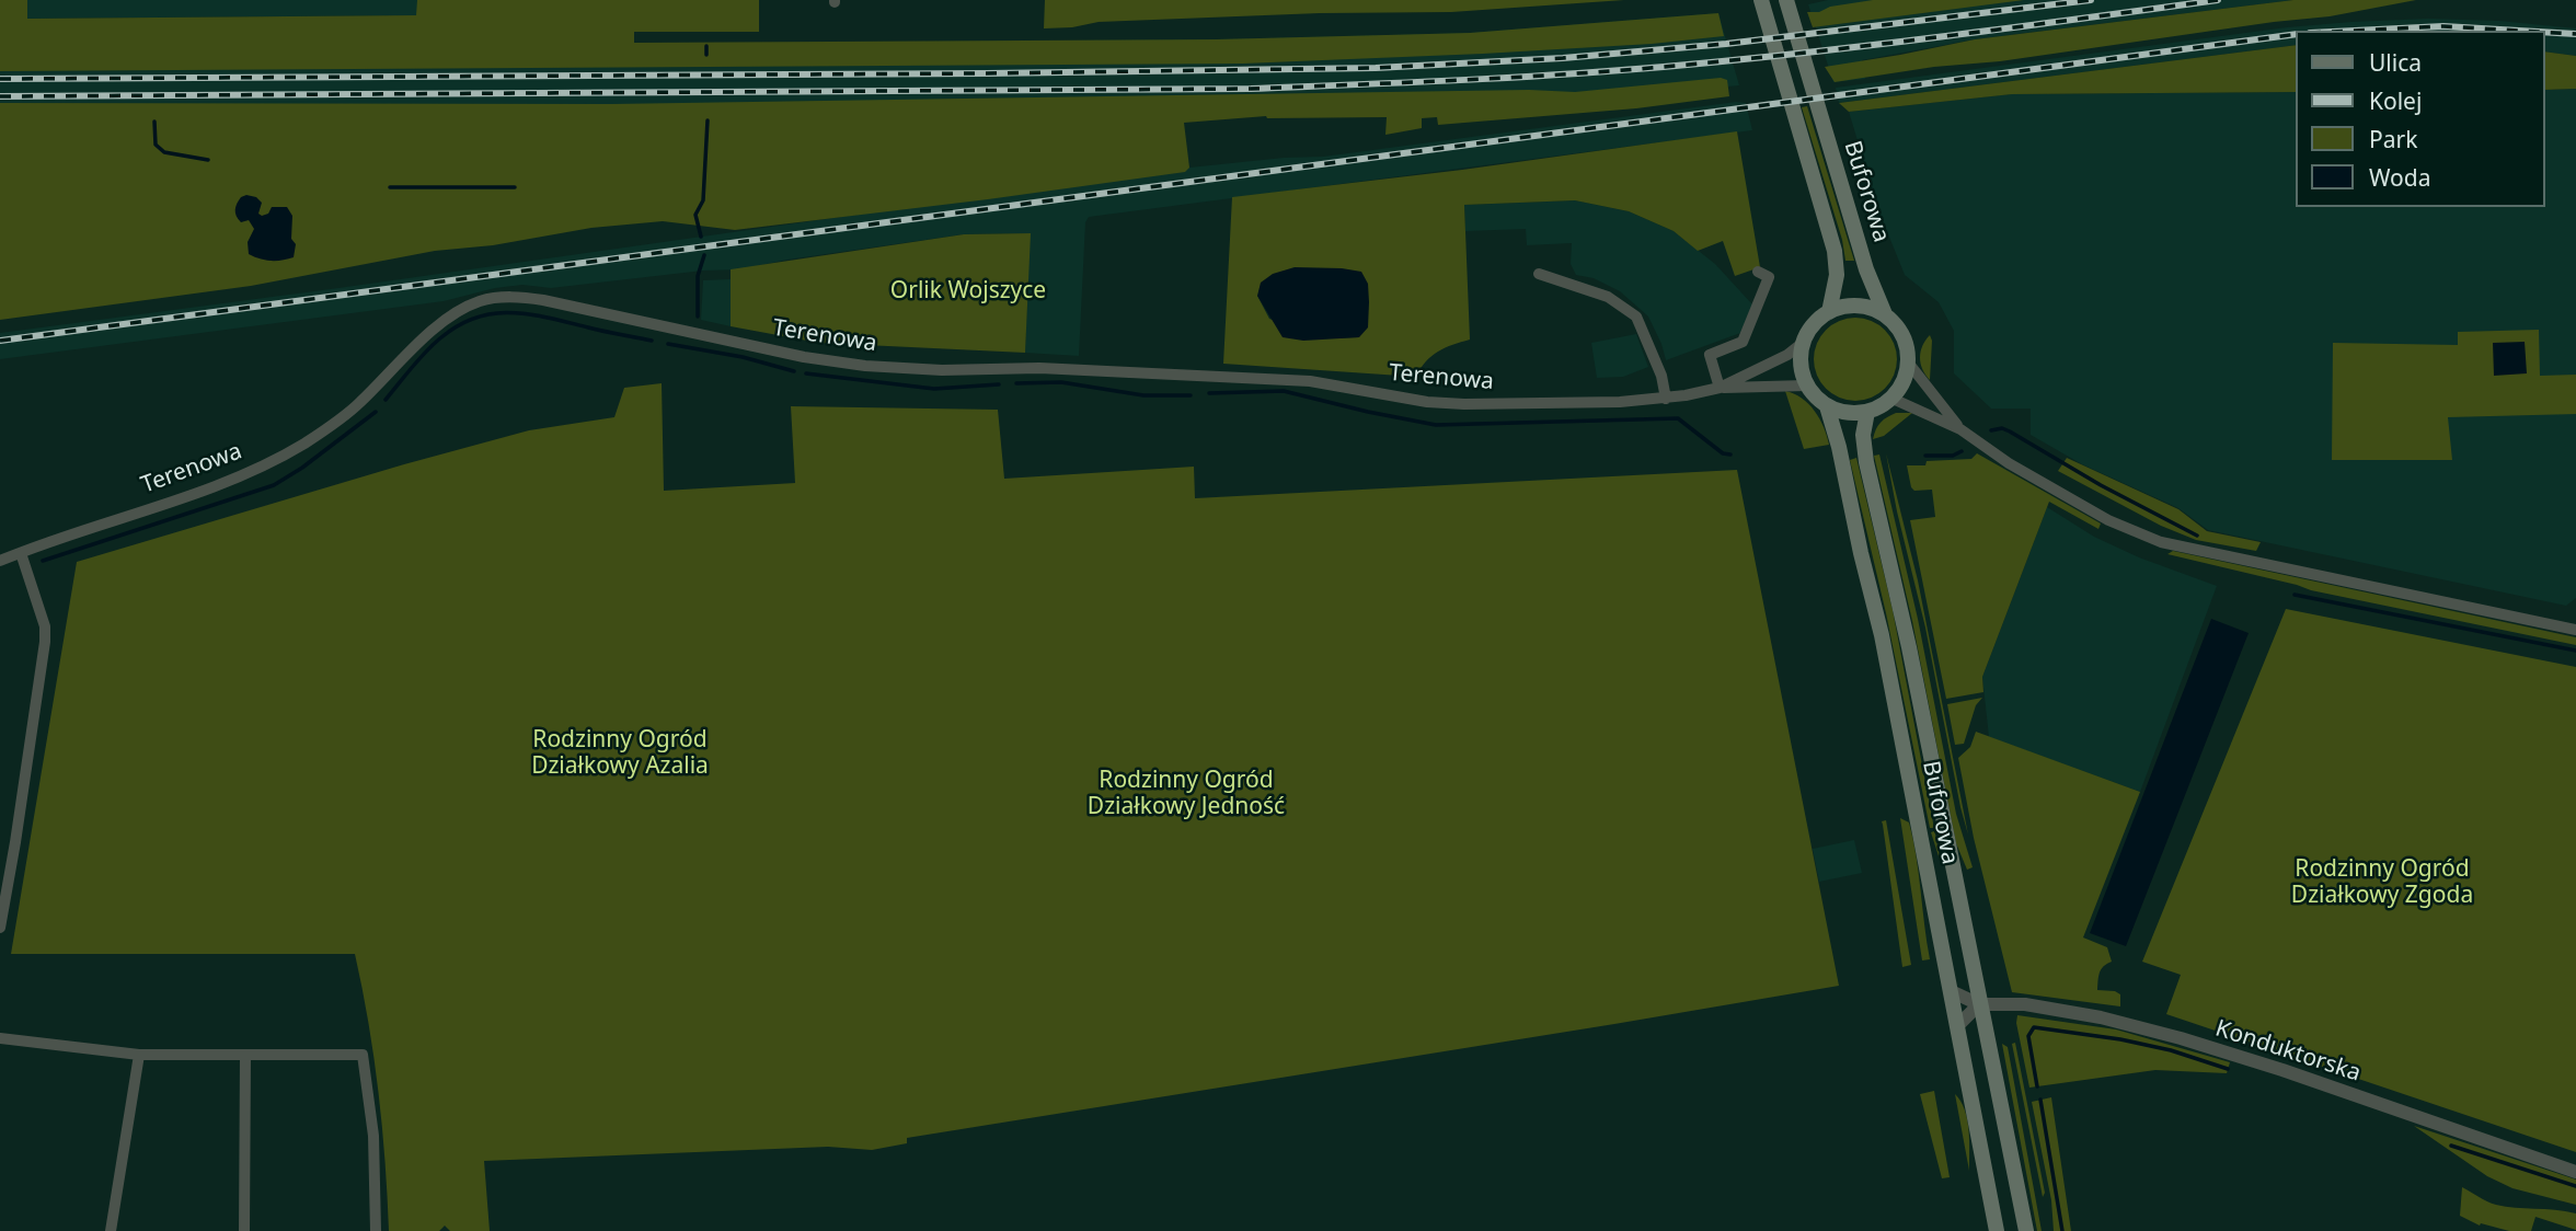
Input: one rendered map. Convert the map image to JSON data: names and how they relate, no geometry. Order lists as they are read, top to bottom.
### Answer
{
  "streets": {
    "main road": ["Buforowa"],
    "street": ["Terenowa", "Konduktorska"]
  },
  "crossings": [
    ["Buforowa", "Terenowa"],
    ["Buforowa", "Konduktorska"]
  ],
  "parks": [
    "Orlik Wojszyce",
    "Rodzinny Ogród Działkowy Azalia",
    "Rodzinny Ogród Działkowy Jedność",
    "Rodzinny Ogród Działkowy Zgoda"
  ],
  "legend": [
    "Ulica",
    "Kolej",
    "Park",
    "Woda"
  ]
}
